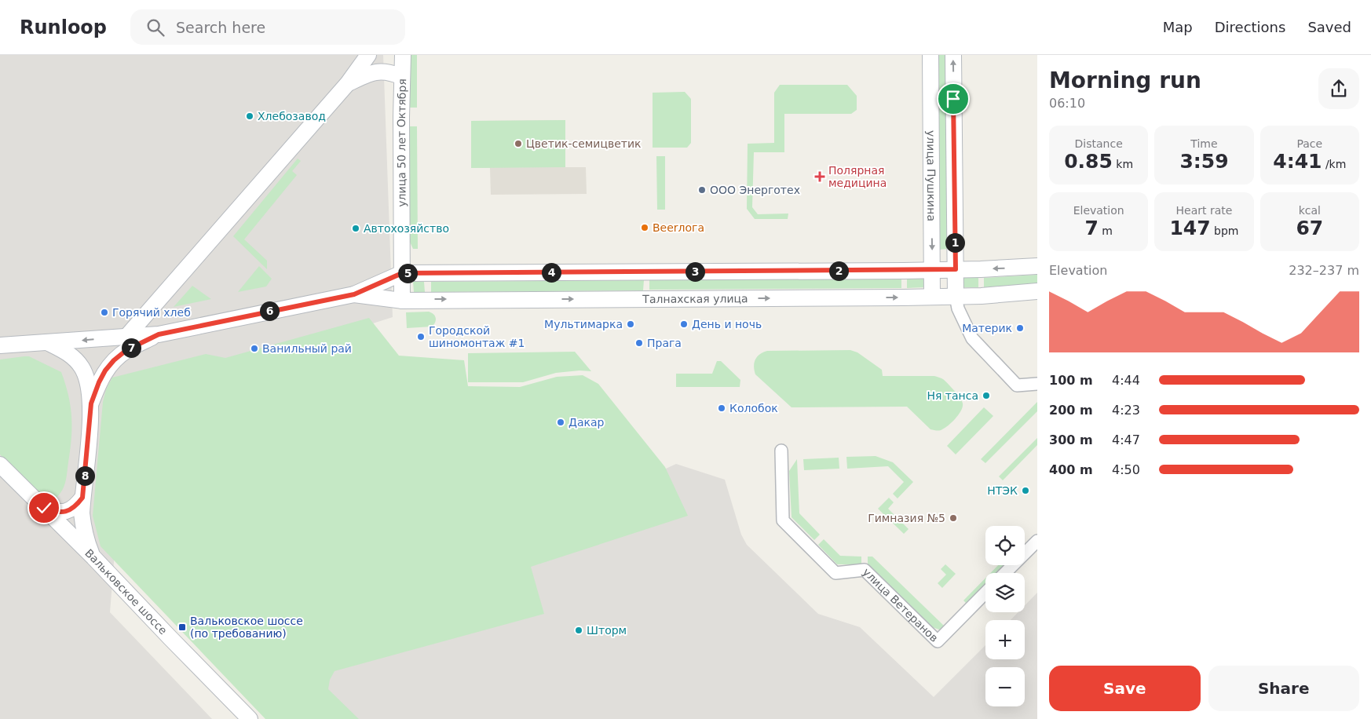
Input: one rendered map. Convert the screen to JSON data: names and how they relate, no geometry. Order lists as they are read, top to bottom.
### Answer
{
  "streets": {
    "main road": [
      "улица 50 лет Октября",
      "улица Пушкина",
      "Талнахская улица",
      "Вальковское шоссе"
    ],
    "street": ["улица Ветеранов"]
  },
  "crossings": [
    ["улица 50 лет Октября", "Талнахская улица"],
    ["улица Пушкина", "Талнахская улица"]
  ],
  "places": {
    "other": [
      "Хлебозавод",
      "Цветик-семицветик",
      "ООО Энерготех",
      "Beerлога",
      "Автохозяйство",
      "Горячий хлеб",
      "Мультимарка",
      "День и ночь",
      "Материк",
      "Городской шиномонтаж #1",
      "Прага",
      "Ванильный рай",
      "Ня танса",
      "Колобок",
      "Дакар",
      "НТЭК",
      "Гимназия №5",
      "Шторм"
    ],
    "health": ["Полярная медицина"],
    "transit": ["Вальковское шоссе (по требованию)"]
  },
  "page": {
    "header": "Runloop",
    "search": "Search here",
    "nav": ["Map", "Directions", "Saved"],
    "heading": ["Morning run", "06:10"],
    "stats": [
      ["Distance", "0.85 km"],
      ["Time", "3:59"],
      ["Pace", "4:41 /km"],
      ["Elevation", "7 m"],
      ["Heart rate", "147 bpm"],
      ["kcal", "67"]
    ],
    "pins": [
      "1",
      "2",
      "3",
      "4",
      "5",
      "6",
      "7",
      "8"
    ],
    "chart": ["Elevation", "232–237 m"],
    "list": [
      {
        "name": "100 m",
        "note": "4:44"
      },
      {
        "name": "200 m",
        "note": "4:23"
      },
      {
        "name": "300 m",
        "note": "4:47"
      },
      {
        "name": "400 m",
        "note": "4:50"
      }
    ],
    "map_buttons": ["+", "−"],
    "buttons": ["Save", "Share"]
  }
}
